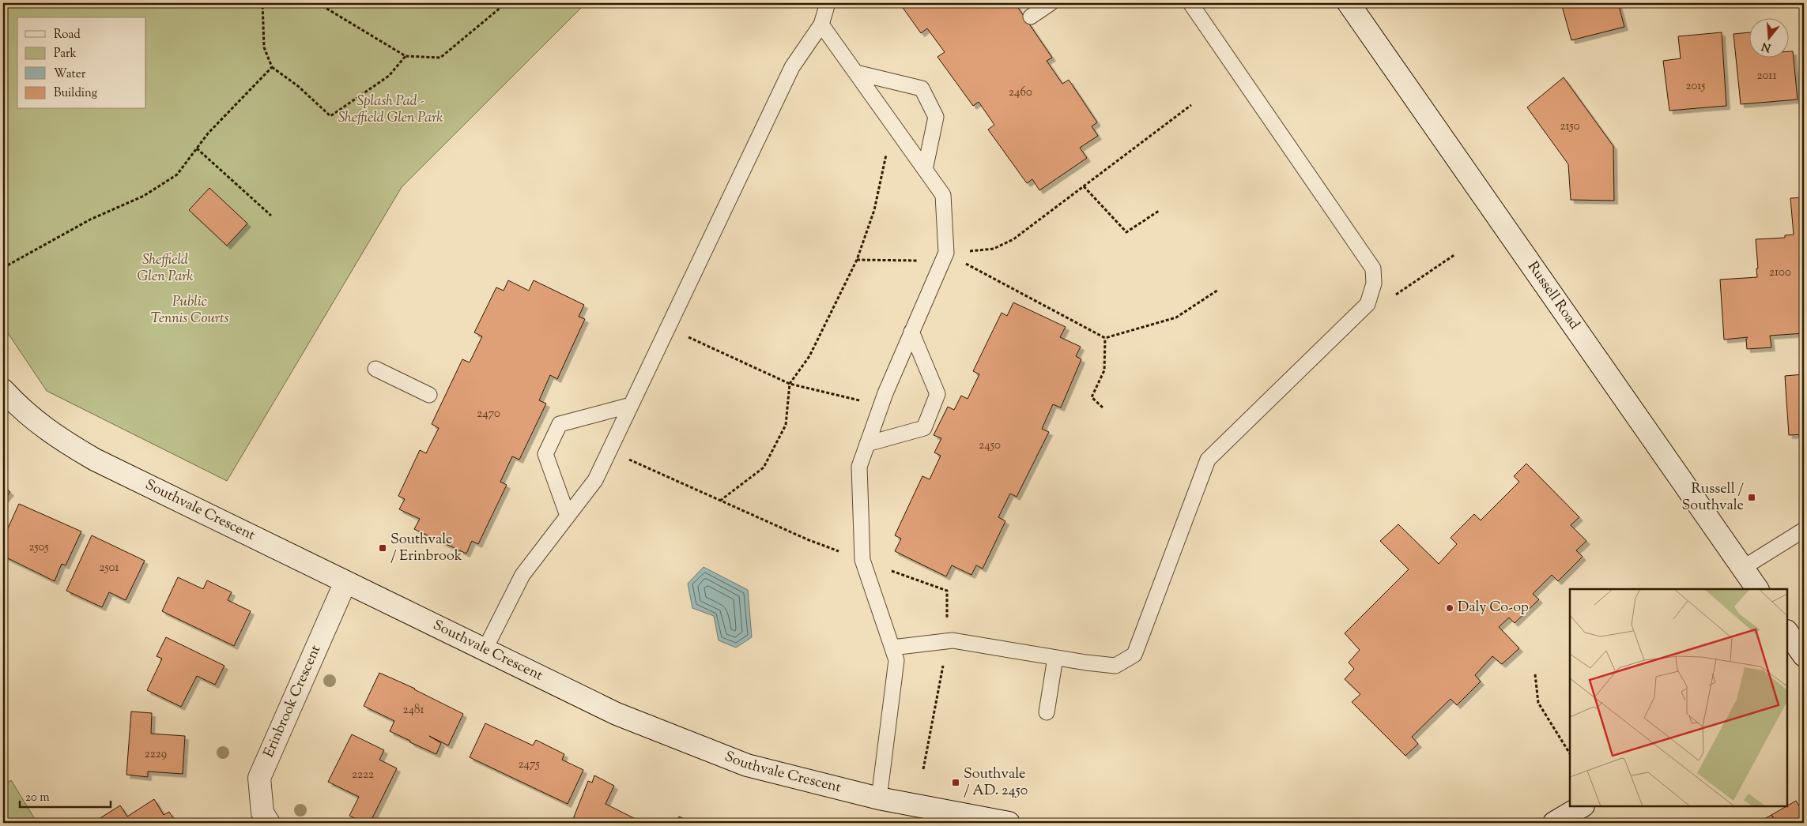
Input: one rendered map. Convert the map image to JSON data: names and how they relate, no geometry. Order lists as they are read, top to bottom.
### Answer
{
  "streets": {
    "street": ["Russell Road", "Southvale Crescent", "Erinbrook Crescent"]
  },
  "crossings": [
    ["Southvale Crescent", "Erinbrook Crescent"]
  ],
  "parks": ["Splash Pad - Sheffield Glen Park", "Sheffield Glen Park", "Public Tennis Courts"],
  "places": {
    "transit": ["Russell / Southvale", "Southvale / Erinbrook", "Southvale / AD. 2450"],
    "other": ["Daly Co-op"]
  },
  "house_numbers": [
    "2011",
    "2015",
    "2460",
    "2150",
    "2100",
    "2470",
    "2450",
    "2505",
    "2501",
    "2481",
    "2229",
    "2475",
    "2222"
  ],
  "legend": [
    "Road",
    "Park",
    "Water",
    "Building"
  ],
  "scale_bar": "20 m",
  "north": "bottom"
}
